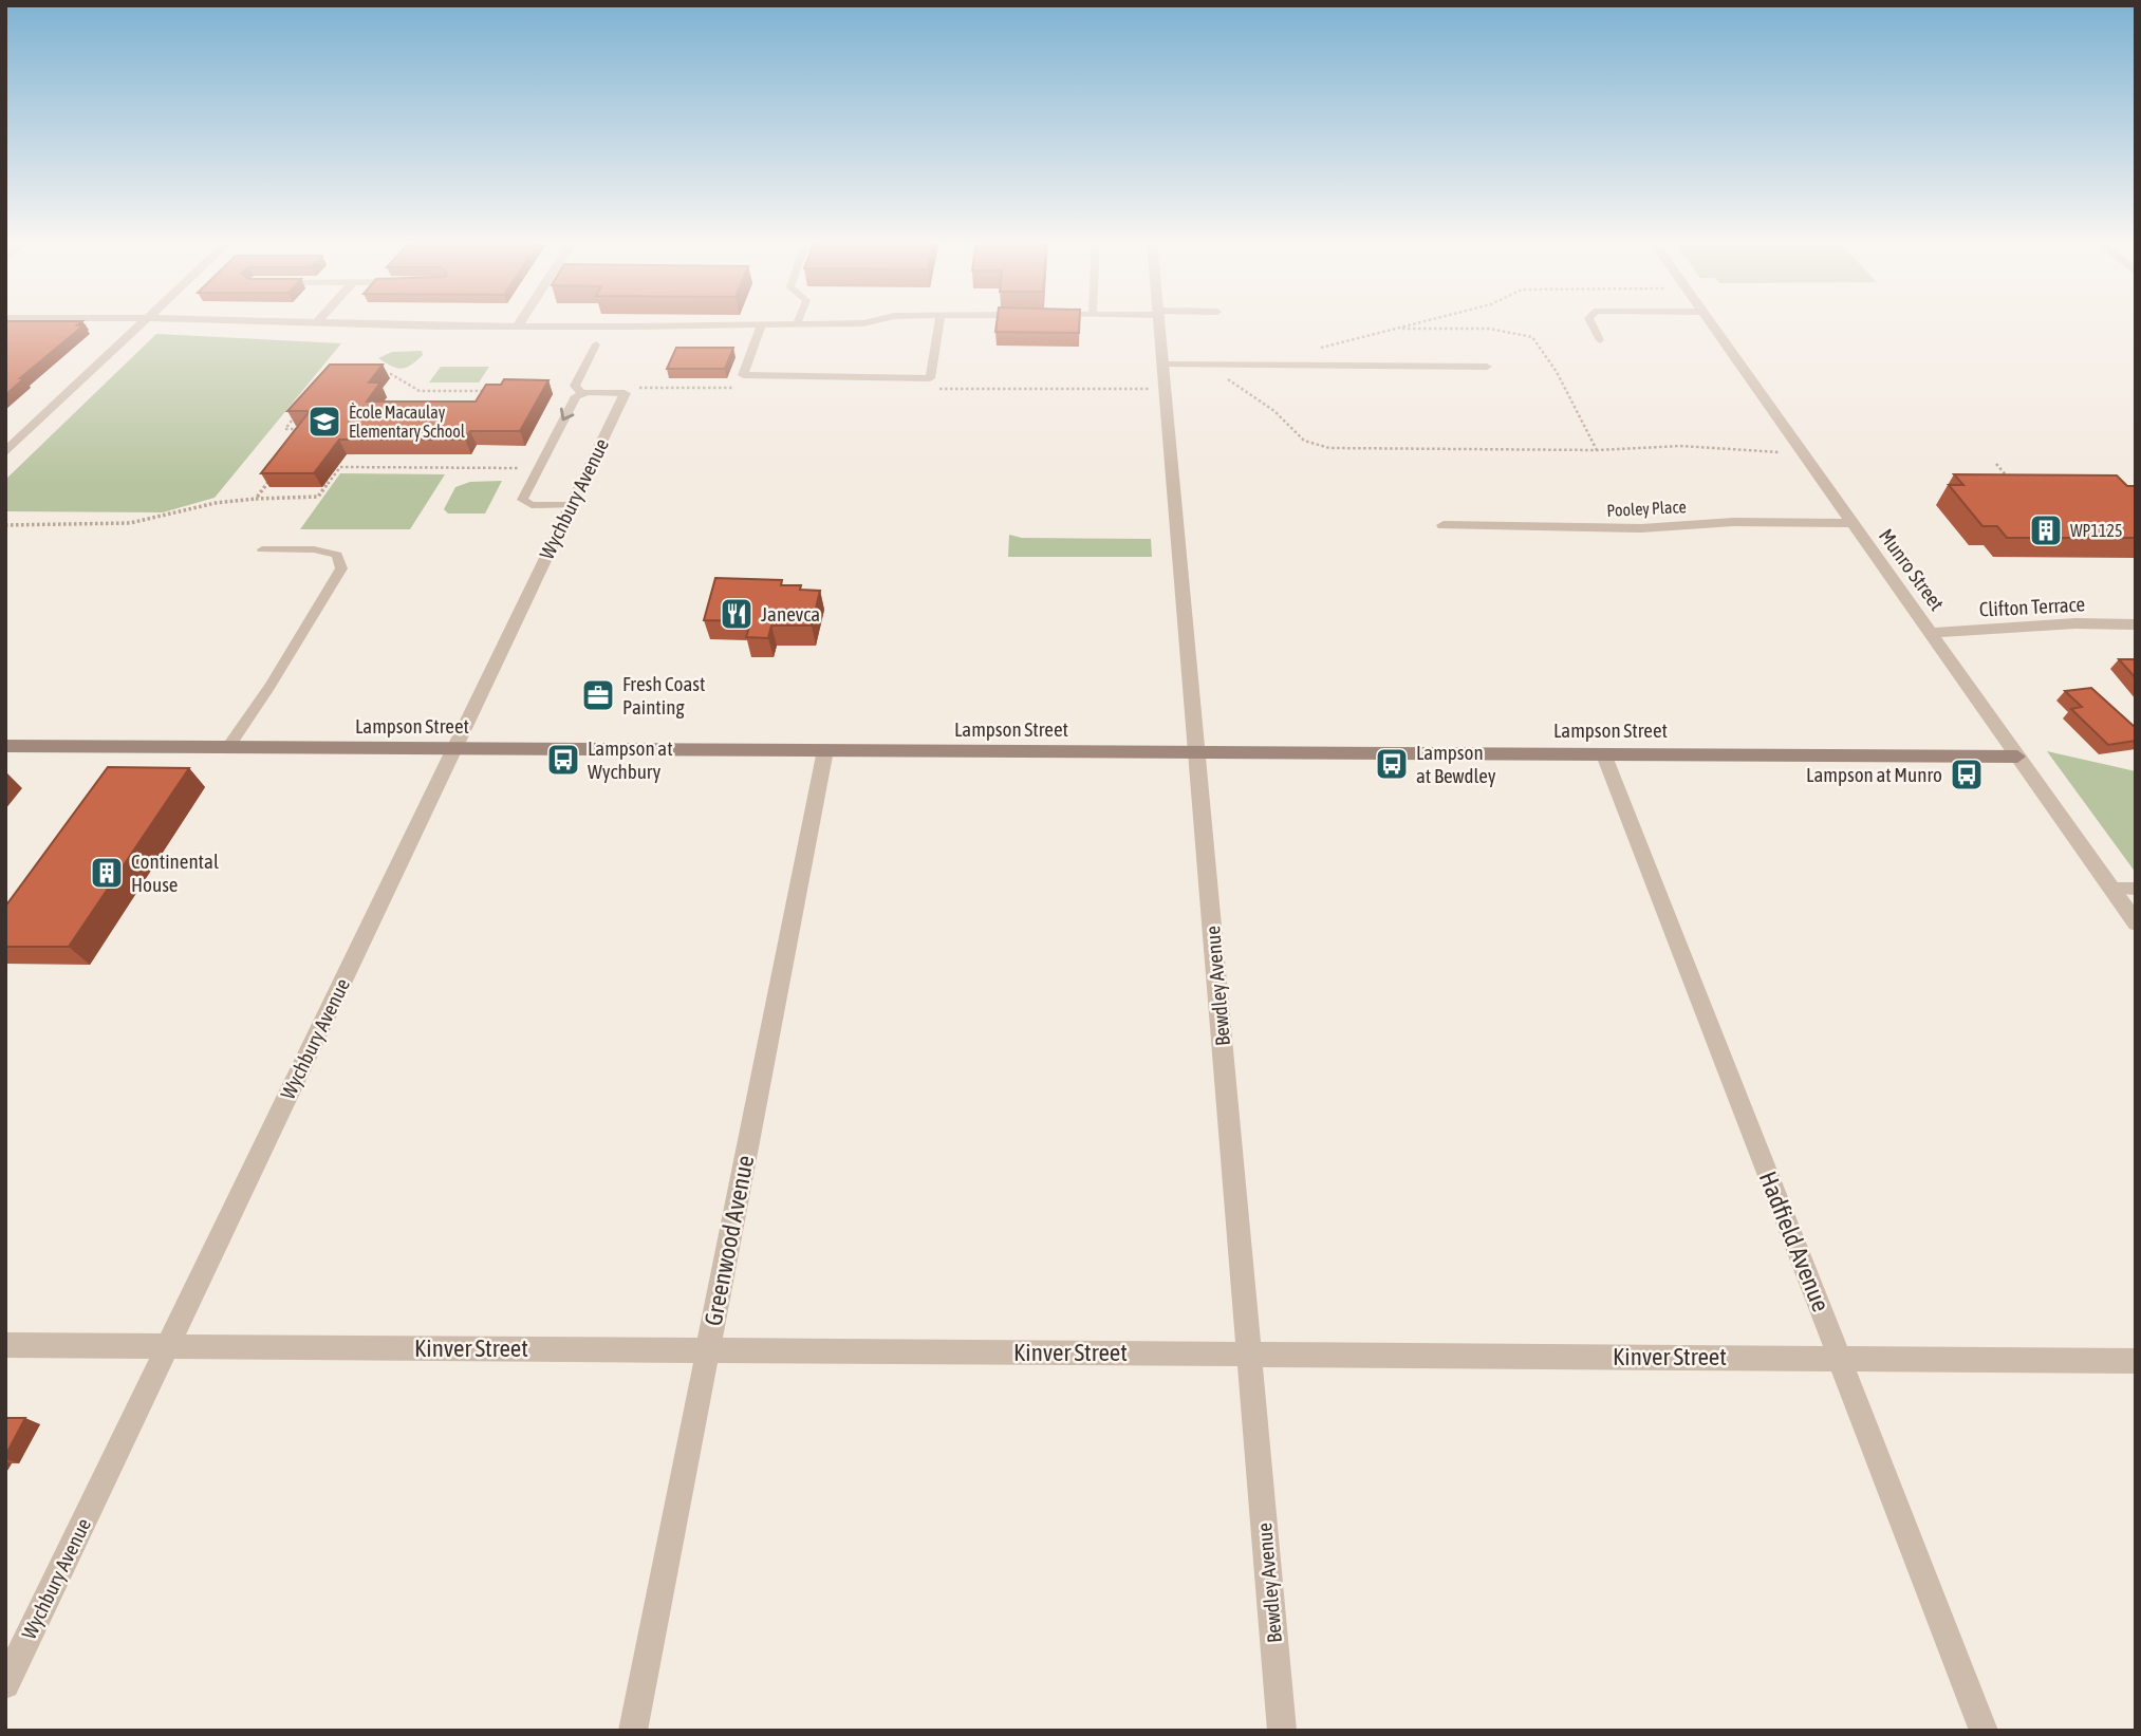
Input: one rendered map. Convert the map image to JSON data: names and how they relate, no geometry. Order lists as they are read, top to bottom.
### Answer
{
  "streets": {
    "street": [
      "Wychbury Avenue",
      "Pooley Place",
      "Munro Street",
      "Clifton Terrace",
      "Lampson Street",
      "Bewdley Avenue",
      "Greenwood Avenue",
      "Hadfield Avenue",
      "Kinver Street"
    ]
  },
  "crossings": [
    ["Wychbury Avenue", "Lampson Street"],
    ["Wychbury Avenue", "Kinver Street"],
    ["Pooley Place", "Munro Street"],
    ["Munro Street", "Clifton Terrace"],
    ["Munro Street", "Lampson Street"],
    ["Lampson Street", "Bewdley Avenue"],
    ["Lampson Street", "Greenwood Avenue"],
    ["Lampson Street", "Hadfield Avenue"],
    ["Bewdley Avenue", "Kinver Street"],
    ["Greenwood Avenue", "Kinver Street"],
    ["Hadfield Avenue", "Kinver Street"]
  ],
  "places": {
    "school or university": ["Ècole Macaulay Elementary School"],
    "building": ["WP1125", "Continental House"],
    "restaurant": ["Janevca"],
    "office": ["Fresh Coast Painting"],
    "bus stop": ["Lampson at Wychbury", "Lampson at Bewdley", "Lampson at Munro"]
  }
}
